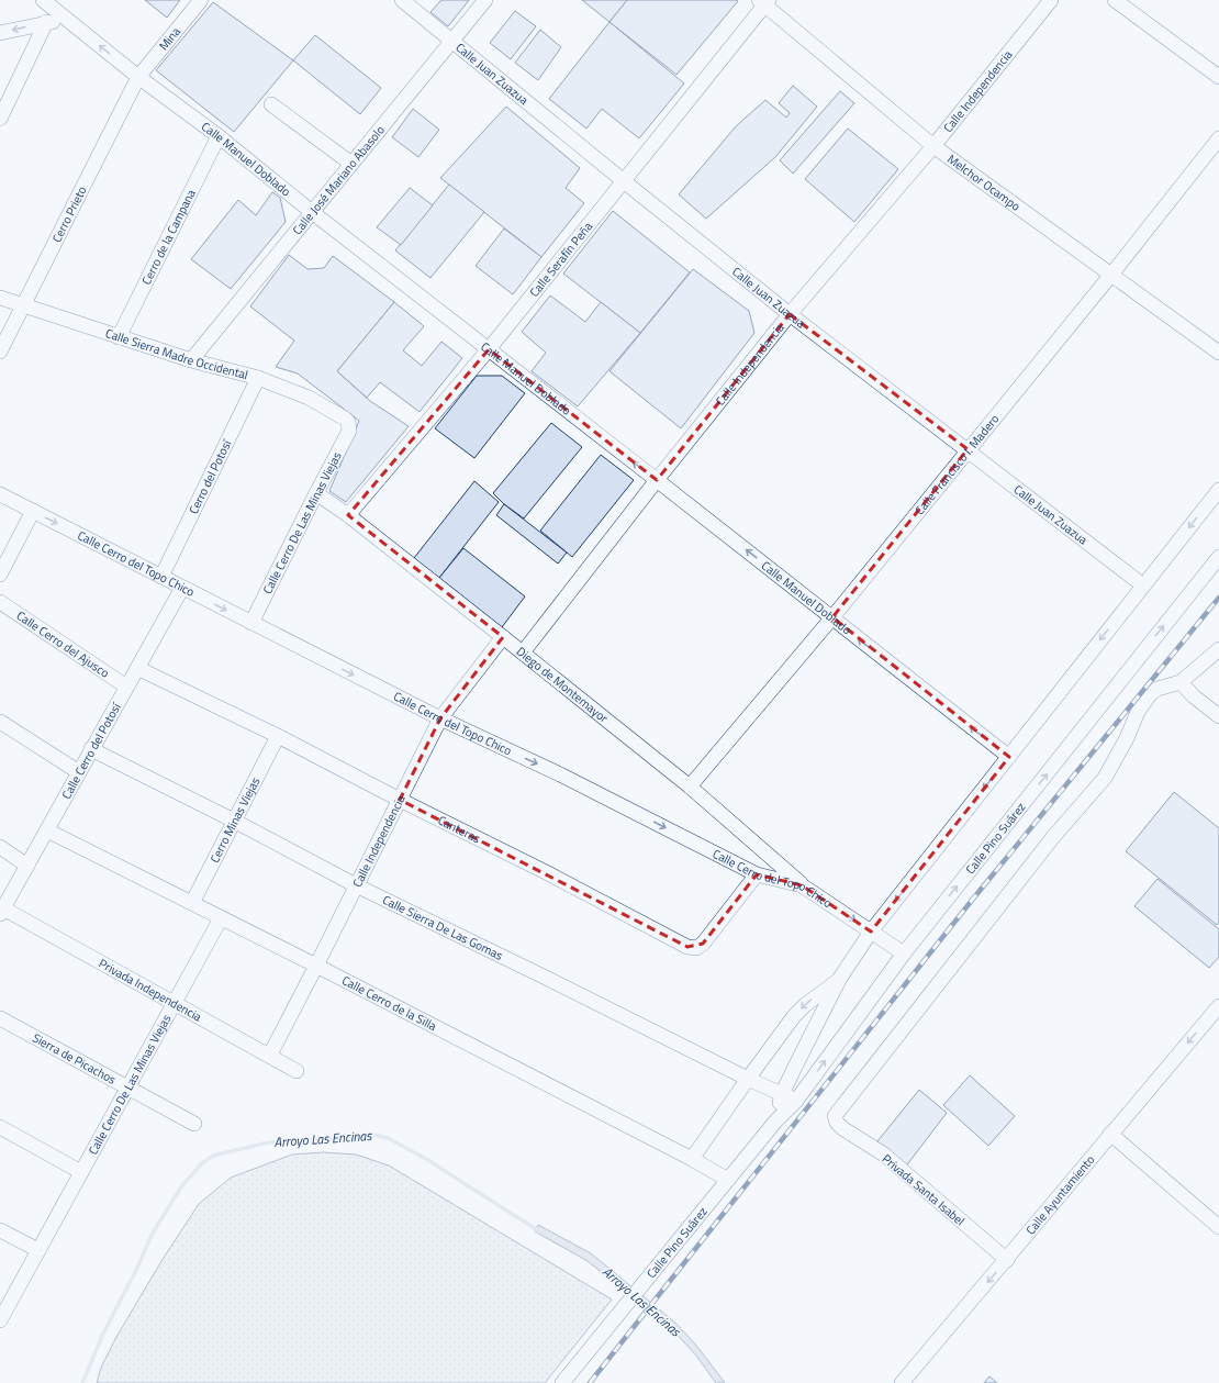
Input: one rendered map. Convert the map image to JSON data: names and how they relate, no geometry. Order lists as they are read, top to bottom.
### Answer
{
  "streets": {
    "street": [
      "Mina",
      "Calle Juan Zuazua",
      "Calle Independencia",
      "Calle Manuel Doblado",
      "Calle José Mariano Abasolo",
      "Melchor Ocampo",
      "Cerro Prieto",
      "Cerro de la Campana",
      "Calle Serafín Peña",
      "Calle Sierra Madre Occidental",
      "Calle Francisco I. Madero",
      "Cerro del Potosí",
      "Calle Cerro De Las Minas Viejas",
      "Calle Cerro del Topo Chico",
      "Calle Cerro del Ajusco",
      "Diego de Montemayor",
      "Calle Cerro del Potosí",
      "Cerro Minas Viejas",
      "Canteras",
      "Calle Pino Suárez",
      "Calle Sierra De Las Gomas",
      "Privada Independencia",
      "Calle Cerro de la Silla",
      "Sierra de Picachos",
      "Privada Santa Isabel",
      "Calle Ayuntamiento"
    ]
  },
  "crossings": [
    ["Mina", "Calle Manuel Doblado"],
    ["Mina", "Cerro Prieto"],
    ["Calle Juan Zuazua", "Calle Independencia"],
    ["Calle Juan Zuazua", "Calle José Mariano Abasolo"],
    ["Calle Juan Zuazua", "Calle Serafín Peña"],
    ["Calle Juan Zuazua", "Calle Francisco I. Madero"],
    ["Calle Juan Zuazua", "Calle Pino Suárez"],
    ["Calle Independencia", "Calle Manuel Doblado"],
    ["Calle Independencia", "Melchor Ocampo"],
    ["Calle Independencia", "Calle Cerro del Topo Chico"],
    ["Calle Independencia", "Diego de Montemayor"],
    ["Calle Independencia", "Canteras"],
    ["Calle Independencia", "Calle Sierra De Las Gomas"],
    ["Calle Independencia", "Privada Independencia"],
    ["Calle Independencia", "Calle Cerro de la Silla"],
    ["Calle Manuel Doblado", "Calle José Mariano Abasolo"],
    ["Calle Manuel Doblado", "Cerro Prieto"],
    ["Calle Manuel Doblado", "Cerro de la Campana"],
    ["Calle Manuel Doblado", "Calle Serafín Peña"],
    ["Calle Manuel Doblado", "Calle Francisco I. Madero"],
    ["Calle Manuel Doblado", "Calle Pino Suárez"],
    ["Calle José Mariano Abasolo", "Calle Sierra Madre Occidental"],
    ["Melchor Ocampo", "Calle Serafín Peña"],
    ["Melchor Ocampo", "Calle Francisco I. Madero"],
    ["Cerro Prieto", "Calle Sierra Madre Occidental"],
    ["Cerro de la Campana", "Calle Sierra Madre Occidental"],
    ["Calle Serafín Peña", "Diego de Montemayor"],
    ["Calle Sierra Madre Occidental", "Cerro del Potosí"],
    ["Calle Sierra Madre Occidental", "Calle Cerro De Las Minas Viejas"],
    ["Calle Francisco I. Madero", "Diego de Montemayor"],
    ["Cerro del Potosí", "Calle Cerro del Topo Chico"],
    ["Calle Cerro De Las Minas Viejas", "Calle Cerro del Topo Chico"],
    ["Calle Cerro De Las Minas Viejas", "Diego de Montemayor"],
    ["Calle Cerro De Las Minas Viejas", "Privada Independencia"],
    ["Calle Cerro De Las Minas Viejas", "Calle Cerro de la Silla"],
    ["Calle Cerro De Las Minas Viejas", "Sierra de Picachos"],
    ["Calle Cerro del Topo Chico", "Diego de Montemayor"],
    ["Calle Cerro del Topo Chico", "Calle Cerro del Potosí"],
    ["Calle Cerro del Topo Chico", "Canteras"],
    ["Calle Cerro del Topo Chico", "Calle Pino Suárez"],
    ["Calle Cerro del Ajusco", "Calle Cerro del Potosí"],
    ["Calle Cerro del Potosí", "Canteras"],
    ["Calle Cerro del Potosí", "Calle Sierra De Las Gomas"],
    ["Calle Cerro del Potosí", "Privada Independencia"],
    ["Calle Cerro del Potosí", "Calle Cerro de la Silla"],
    ["Cerro Minas Viejas", "Canteras"],
    ["Cerro Minas Viejas", "Calle Sierra De Las Gomas"],
    ["Cerro Minas Viejas", "Calle Cerro de la Silla"],
    ["Calle Pino Suárez", "Calle Sierra De Las Gomas"],
    ["Calle Pino Suárez", "Calle Cerro de la Silla"],
    ["Privada Santa Isabel", "Calle Ayuntamiento"]
  ],
  "one_way": ["Calle Manuel Doblado", "Calle Cerro del Topo Chico", "Calle Ayuntamiento"],
  "water": ["Arroyo Las Encinas"]
}
